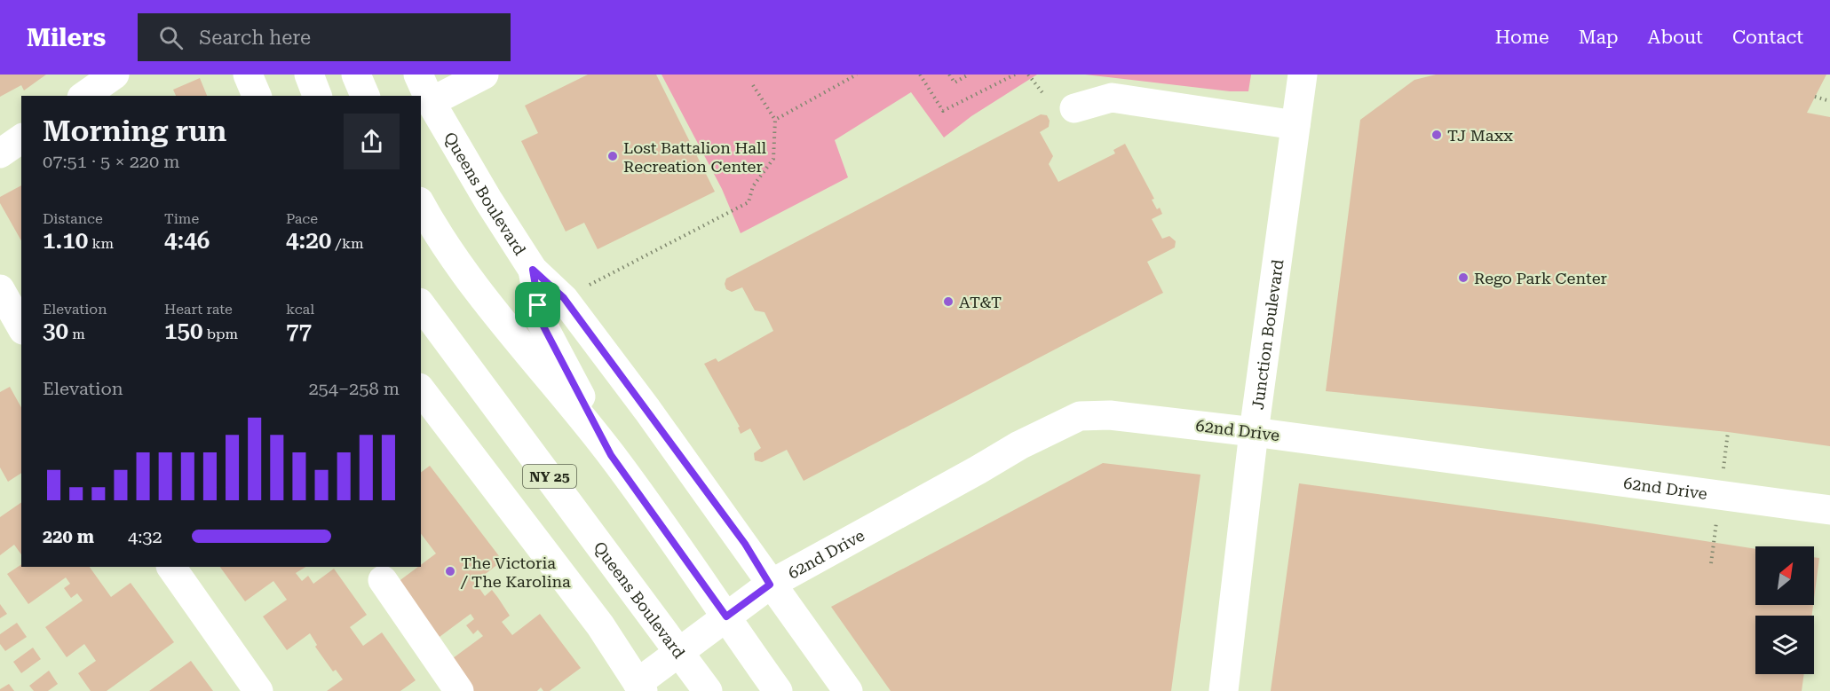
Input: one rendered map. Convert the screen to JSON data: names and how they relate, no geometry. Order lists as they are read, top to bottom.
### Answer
{
  "streets": {
    "main road": [
      "Queens Boulevard",
      "Junction Boulevard",
      "62nd Drive",
      "NY 25"
    ]
  },
  "crossings": [
    ["Queens Boulevard", "62nd Drive"],
    ["Junction Boulevard", "62nd Drive"]
  ],
  "places": [
    "TJ Maxx",
    "Lost Battalion Hall Recreation Center",
    "Rego Park Center",
    "AT&T",
    "The Victoria / The Karolina"
  ],
  "north": "top right",
  "page": {
    "header": "Milers",
    "search": "Search here",
    "nav": [
      "Home",
      "Map",
      "About",
      "Contact"
    ],
    "heading": ["Morning run", "07:51 · 5 × 220 m"],
    "stats": [
      ["Distance", "1.10 km"],
      ["Time", "4:46"],
      ["Pace", "4:20 /km"],
      ["Elevation", "30 m"],
      ["Heart rate", "150 bpm"],
      ["kcal", "77"]
    ],
    "chart": ["Elevation", "254–258 m"],
    "list": [
      {
        "name": "220 m",
        "note": "4:32"
      }
    ]
  }
}
